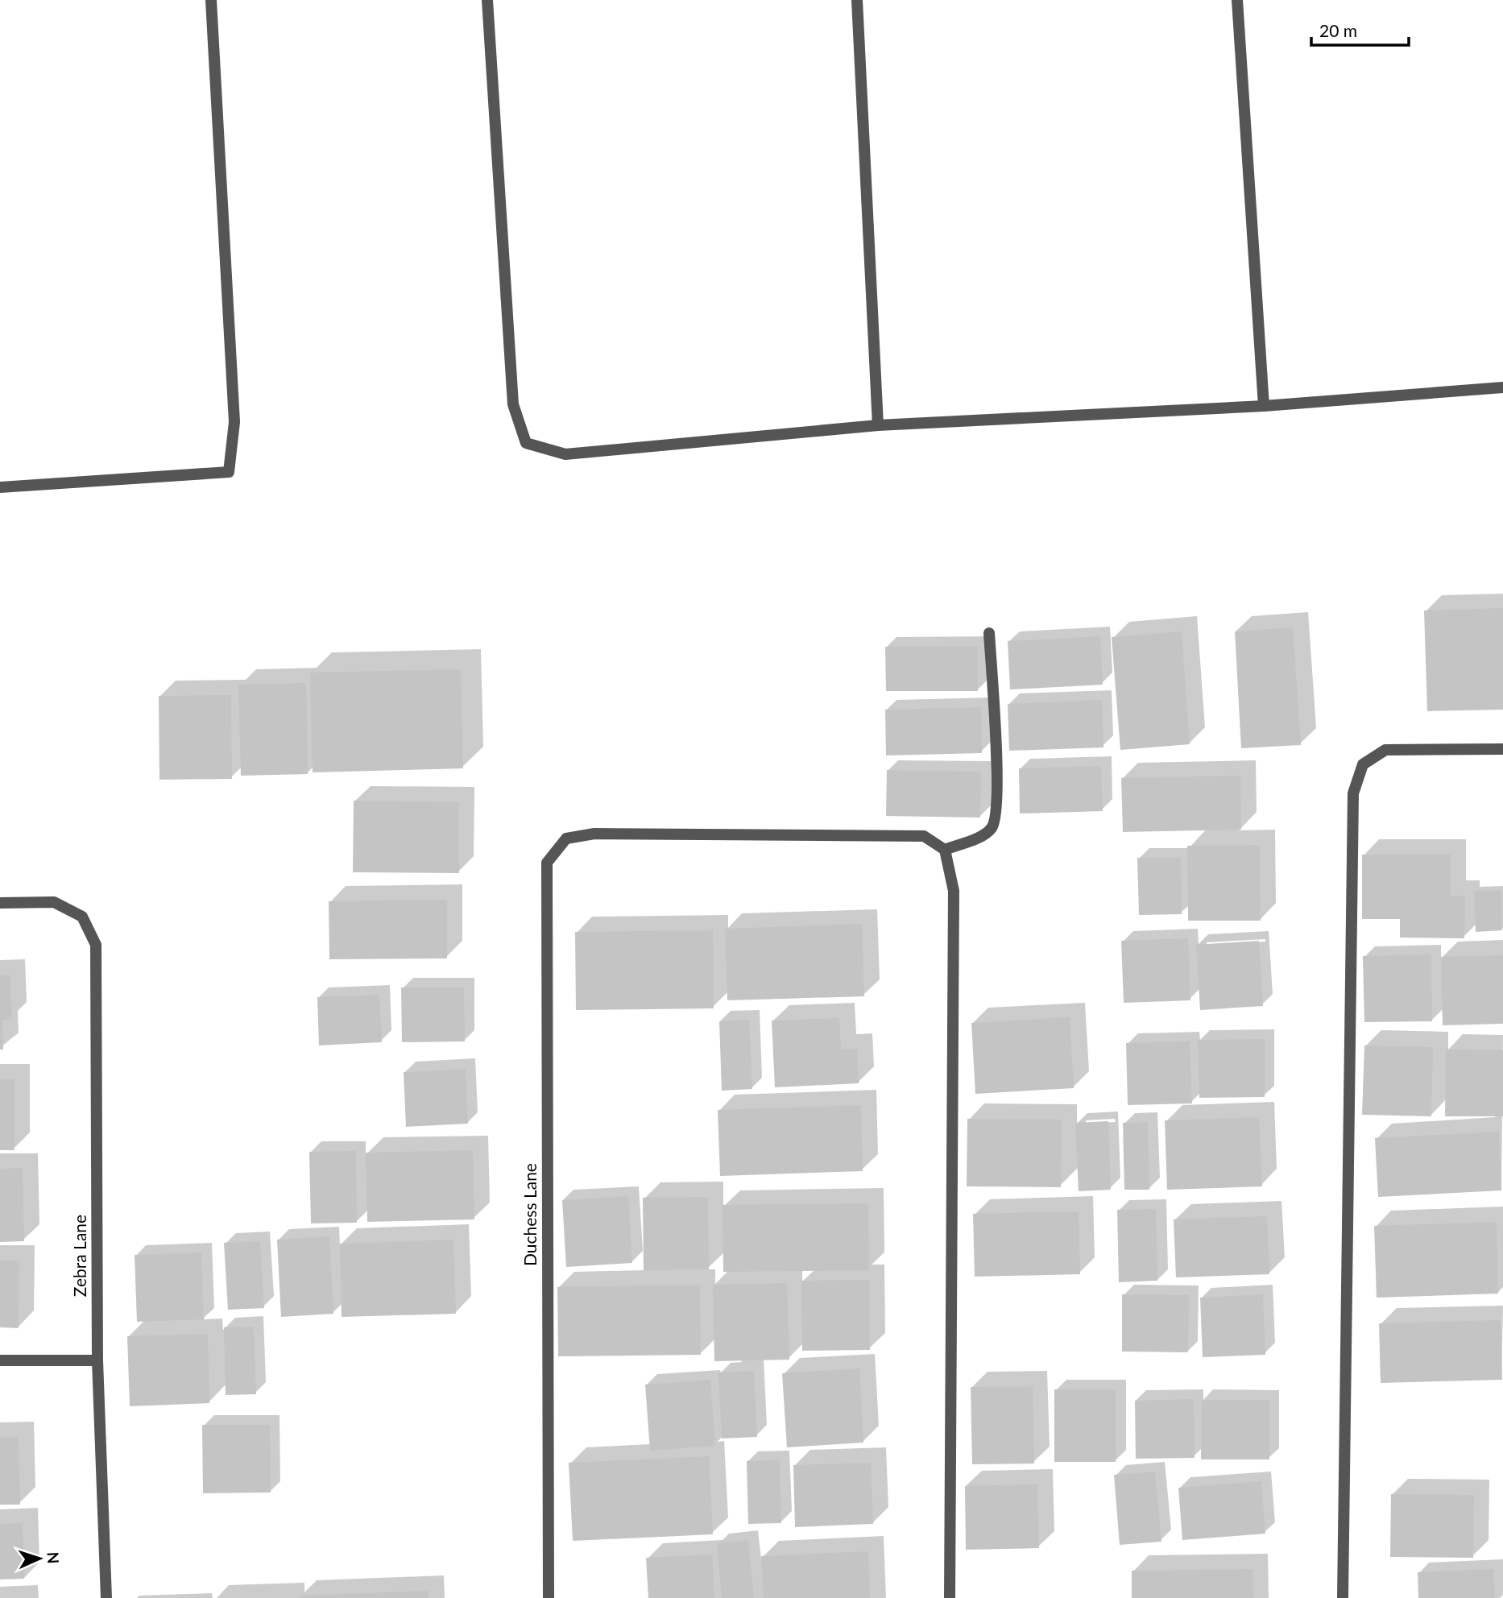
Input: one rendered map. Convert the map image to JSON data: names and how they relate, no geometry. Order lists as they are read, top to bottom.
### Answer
{
  "streets": {
    "street": ["Duchess Lane", "Zebra Lane"]
  },
  "scale_bar": "20 m",
  "north": "right"
}
